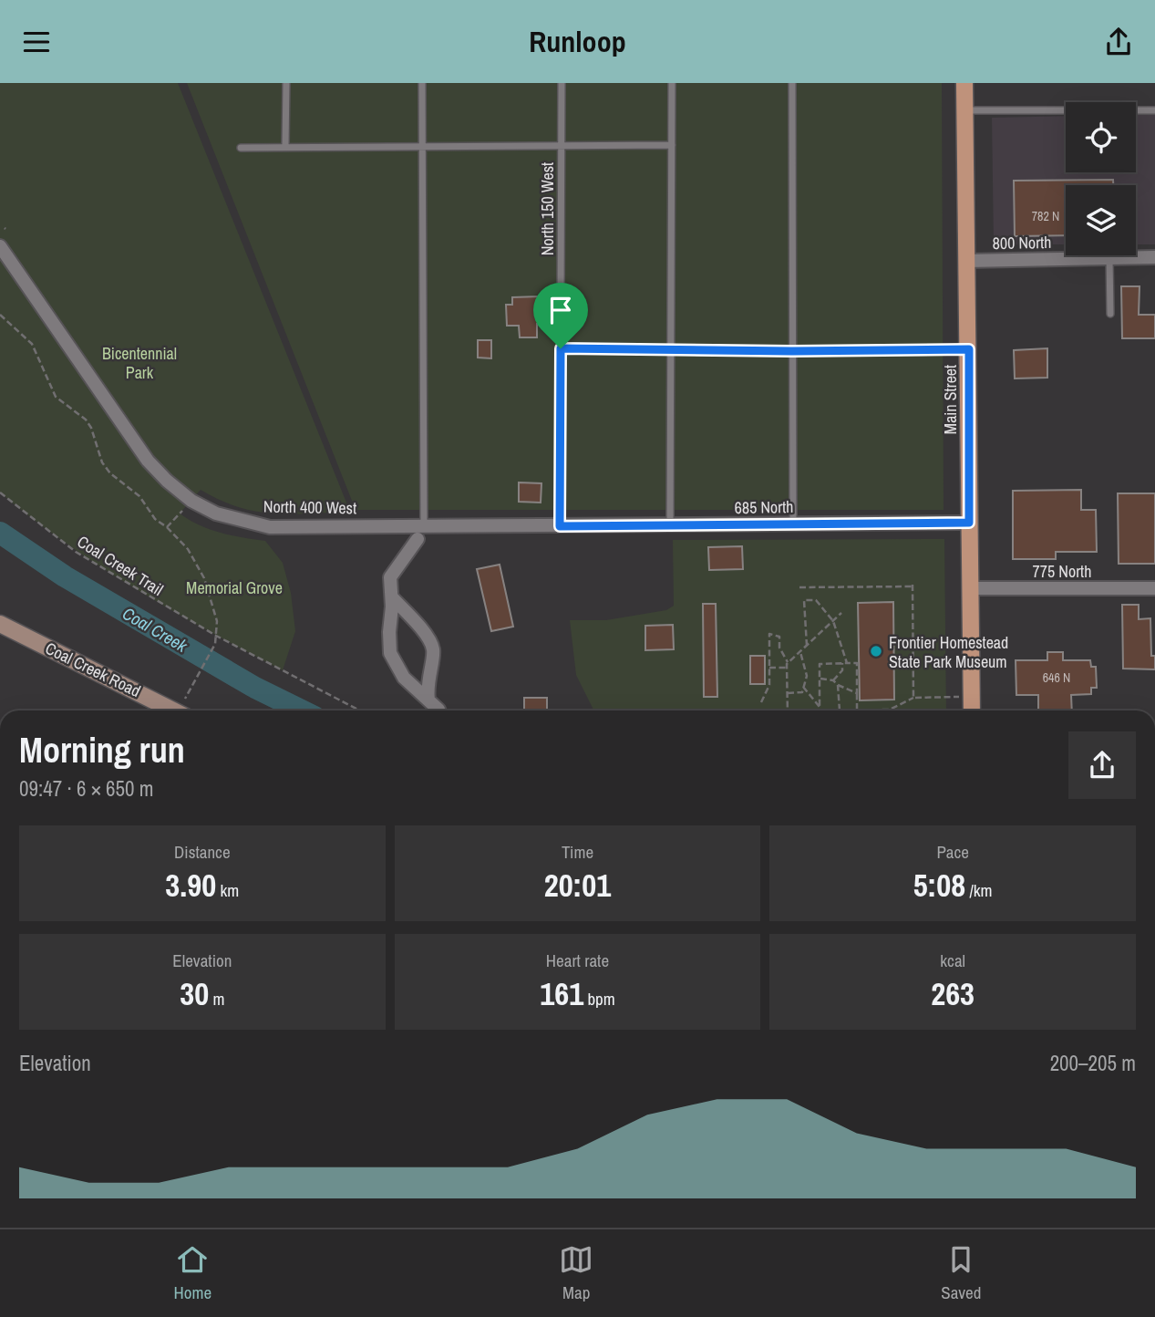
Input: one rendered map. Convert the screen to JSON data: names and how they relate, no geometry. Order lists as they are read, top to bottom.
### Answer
{
  "streets": {
    "main road": ["Main Street", "Coal Creek Road"],
    "street": [
      "800 North",
      "North 400 West",
      "685 North",
      "775 North"
    ],
    "lane": ["North 150 West"],
    "path": ["Coal Creek Trail"]
  },
  "crossings": [
    ["North 150 West", "North 400 West"],
    ["North 150 West", "685 North"],
    ["800 North", "Main Street"],
    ["Main Street", "685 North"],
    ["Main Street", "775 North"],
    ["North 400 West", "685 North"]
  ],
  "water": ["Coal Creek"],
  "parks": ["Bicentennial Park", "Memorial Grove"],
  "places": ["Frontier Homestead State Park Museum"],
  "house_numbers": ["782 N", "646 N"],
  "page": {
    "header": "Runloop",
    "heading": ["Morning run", "09:47 · 6 × 650 m"],
    "stats": [
      ["Distance", "3.90 km"],
      ["Time", "20:01"],
      ["Pace", "5:08 /km"],
      ["Elevation", "30 m"],
      ["Heart rate", "161 bpm"],
      ["kcal", "263"]
    ],
    "chart": ["Elevation", "200–205 m"],
    "tabs": ["Home", "Map", "Saved"]
  }
}
